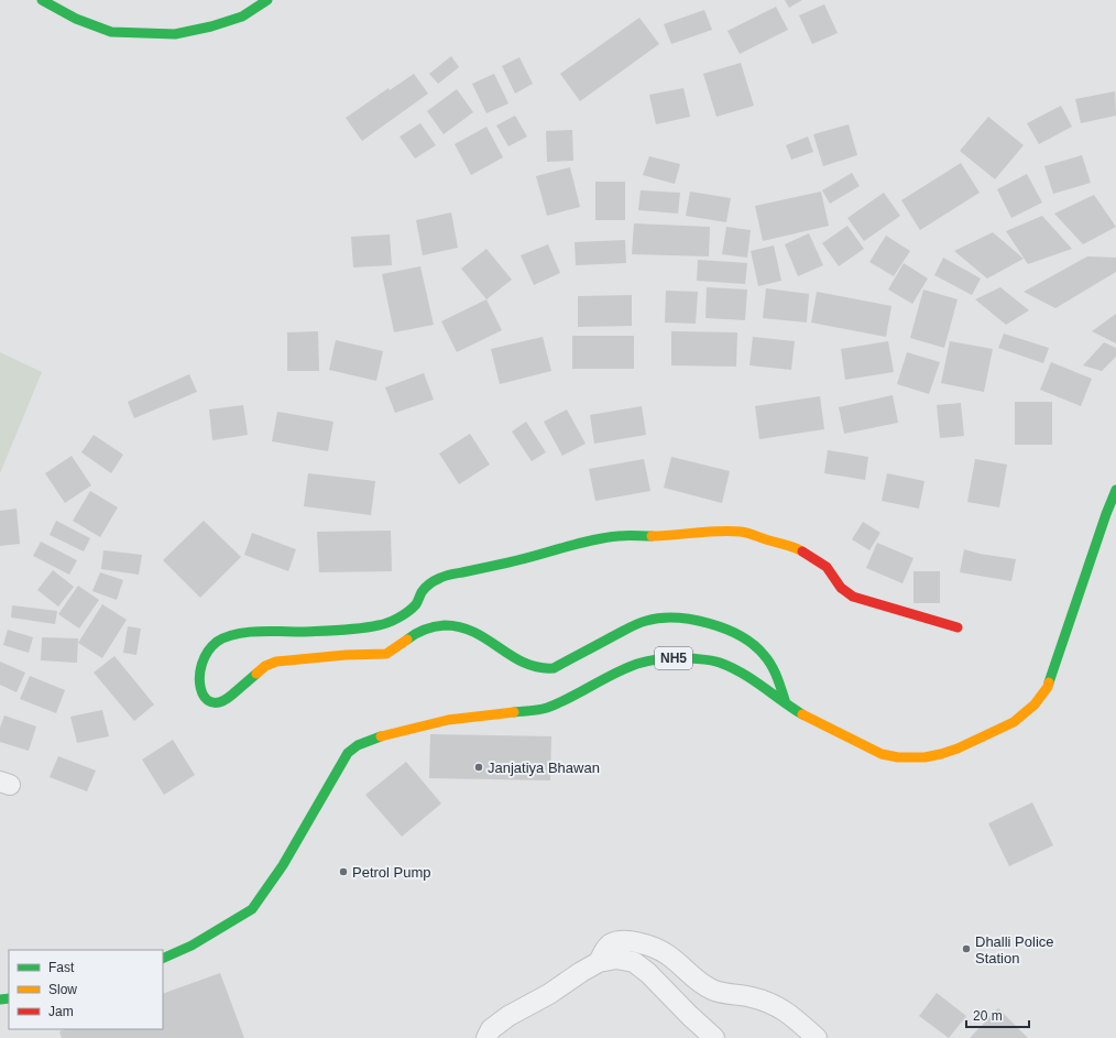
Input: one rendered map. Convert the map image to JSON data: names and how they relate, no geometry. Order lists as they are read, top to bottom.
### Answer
{
  "streets": {
    "main road": ["NH5"]
  },
  "places": ["Janjatiya Bhawan", "Petrol Pump", "Dhalli Police Station"],
  "legend": ["Fast", "Slow", "Jam"],
  "scale_bar": "20 m"
}
